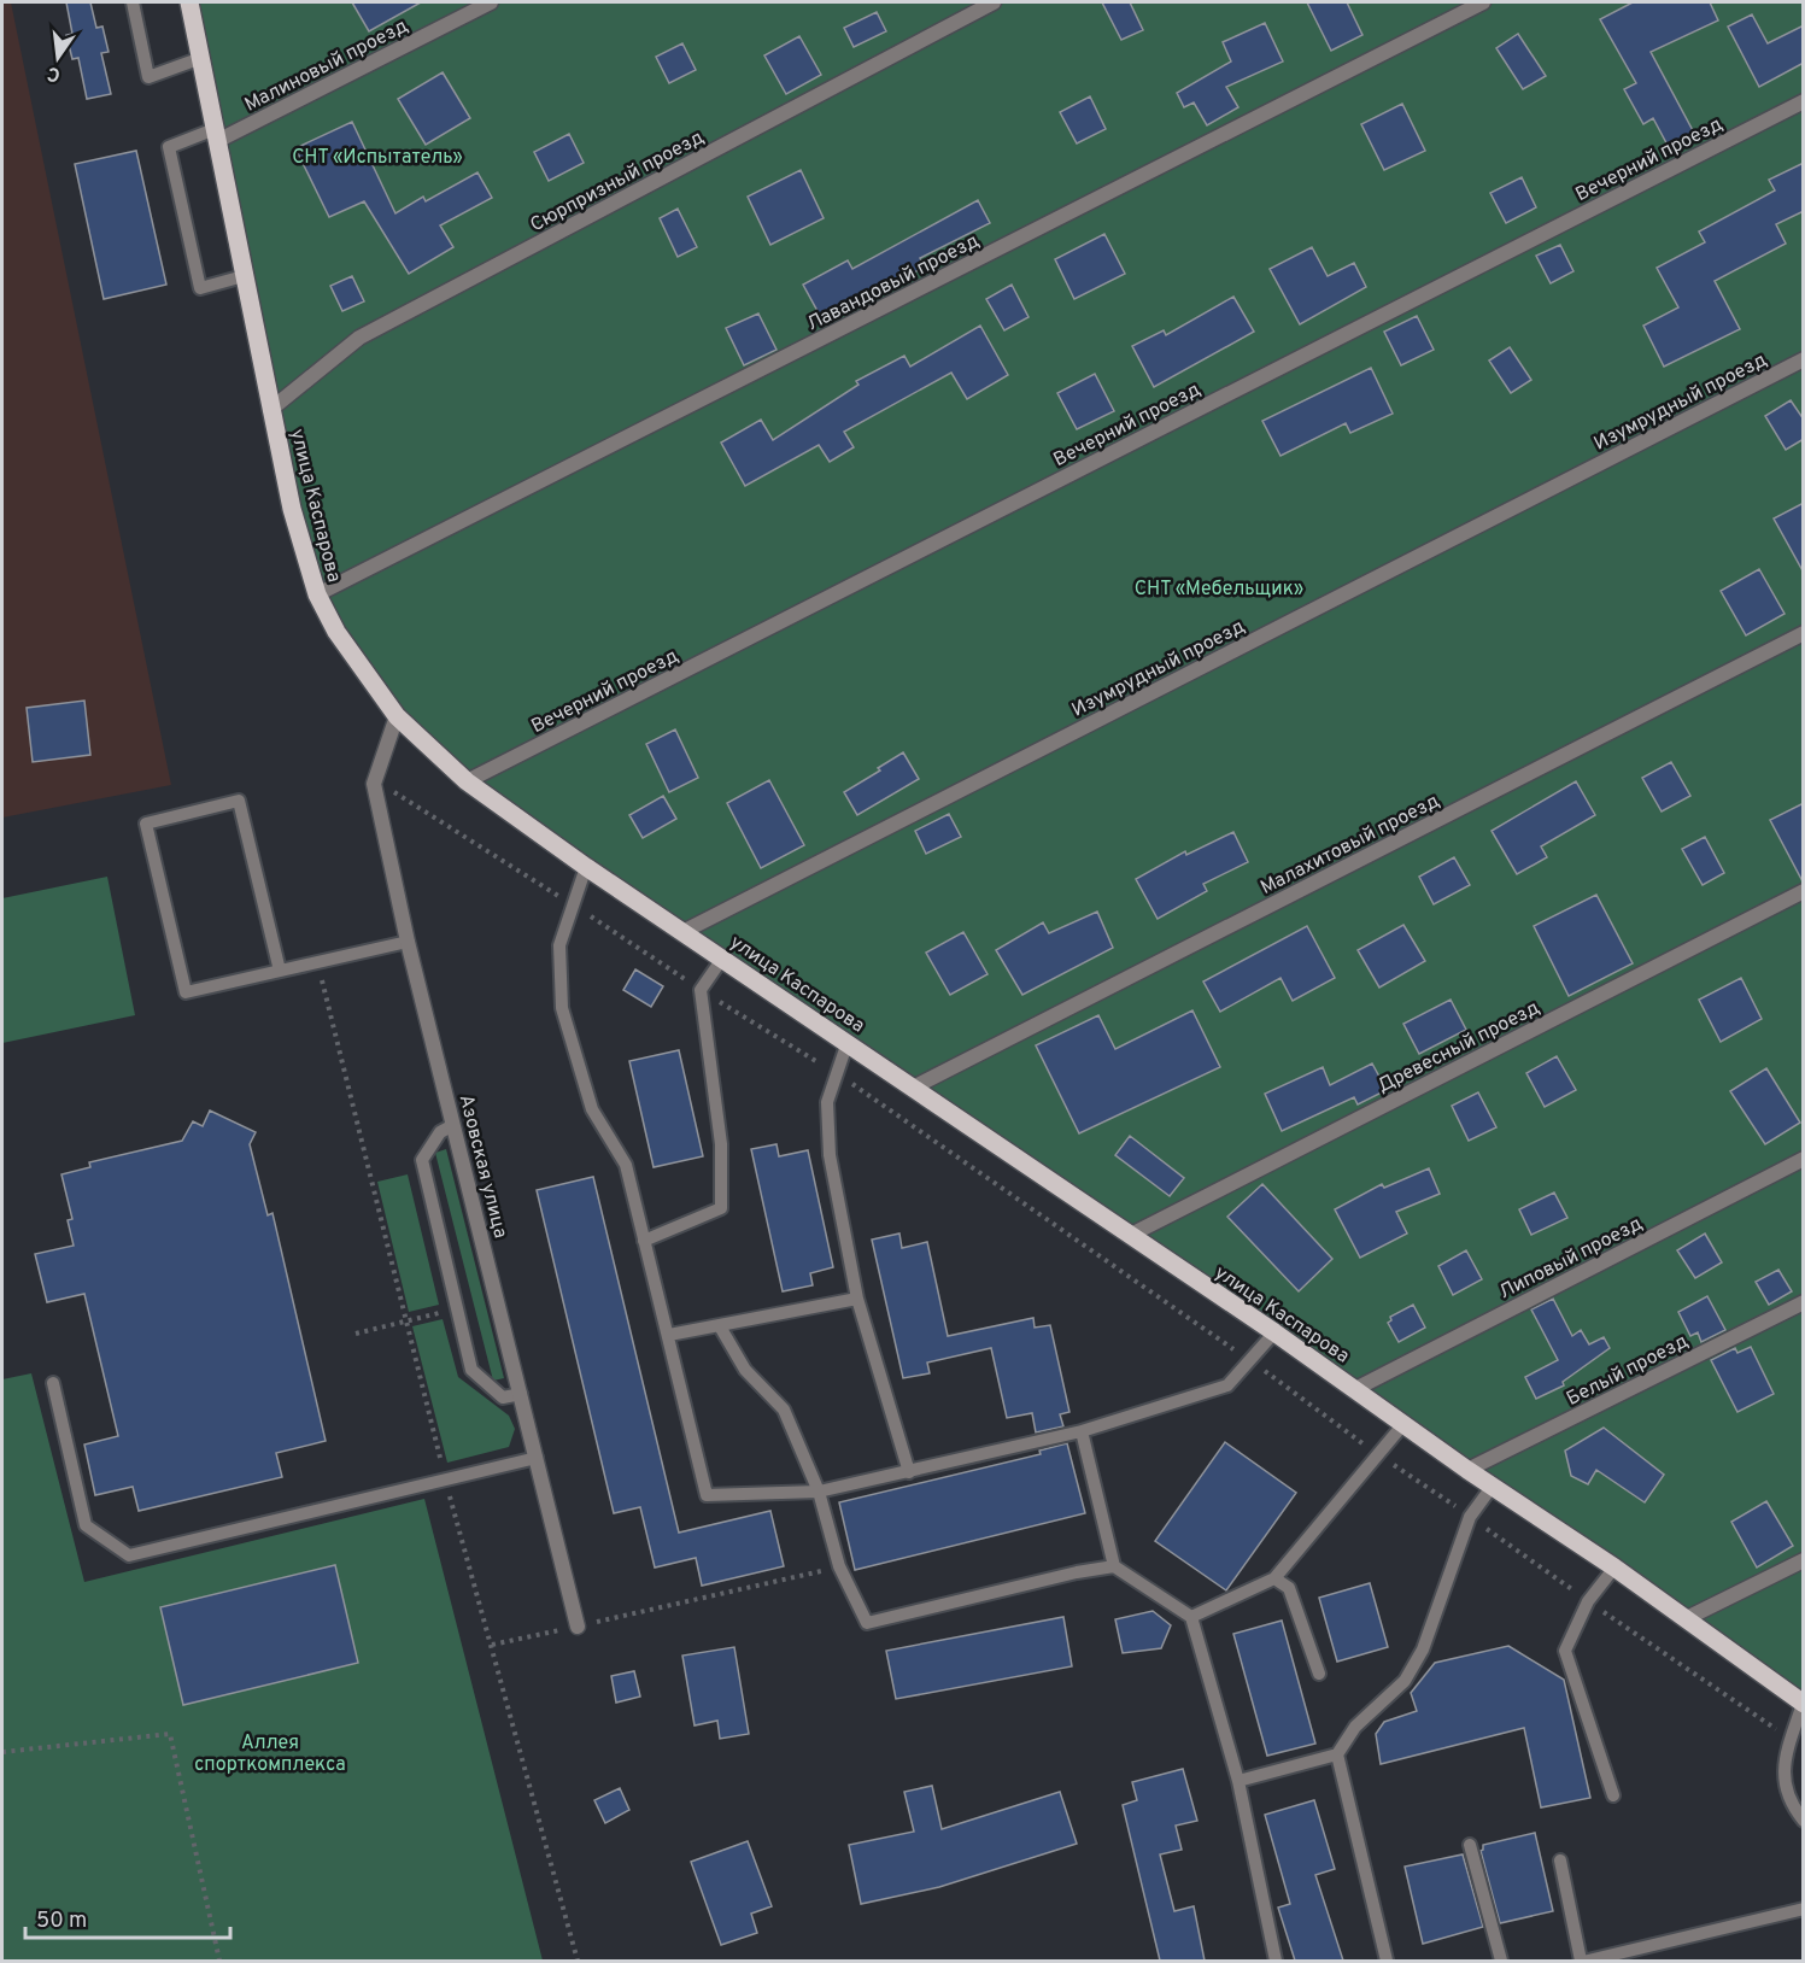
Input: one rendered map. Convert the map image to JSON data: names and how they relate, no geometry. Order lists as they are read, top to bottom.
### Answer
{
  "streets": {
    "main road": ["улица Каспарова"],
    "street": [
      "Малиновый проезд",
      "Вечерний проезд",
      "Сюрпризный проезд",
      "Лавандовый проезд",
      "Изумрудный проезд",
      "Малахитовый проезд",
      "Древесный проезд",
      "Азовская улица",
      "Липовый проезд",
      "Белый проезд"
    ]
  },
  "crossings": [
    ["Малиновый проезд", "улица Каспарова"],
    ["Вечерний проезд", "улица Каспарова"],
    ["Сюрпризный проезд", "улица Каспарова"],
    ["Лавандовый проезд", "улица Каспарова"],
    ["Изумрудный проезд", "улица Каспарова"],
    ["улица Каспарова", "Малахитовый проезд"],
    ["улица Каспарова", "Древесный проезд"],
    ["улица Каспарова", "Липовый проезд"],
    ["улица Каспарова", "Белый проезд"]
  ],
  "parks": ["СНТ «Испытатель»", "СНТ «Мебельщик»", "Аллея спорткомплекса"],
  "scale_bar": "50 m",
  "north": "bottom"
}
